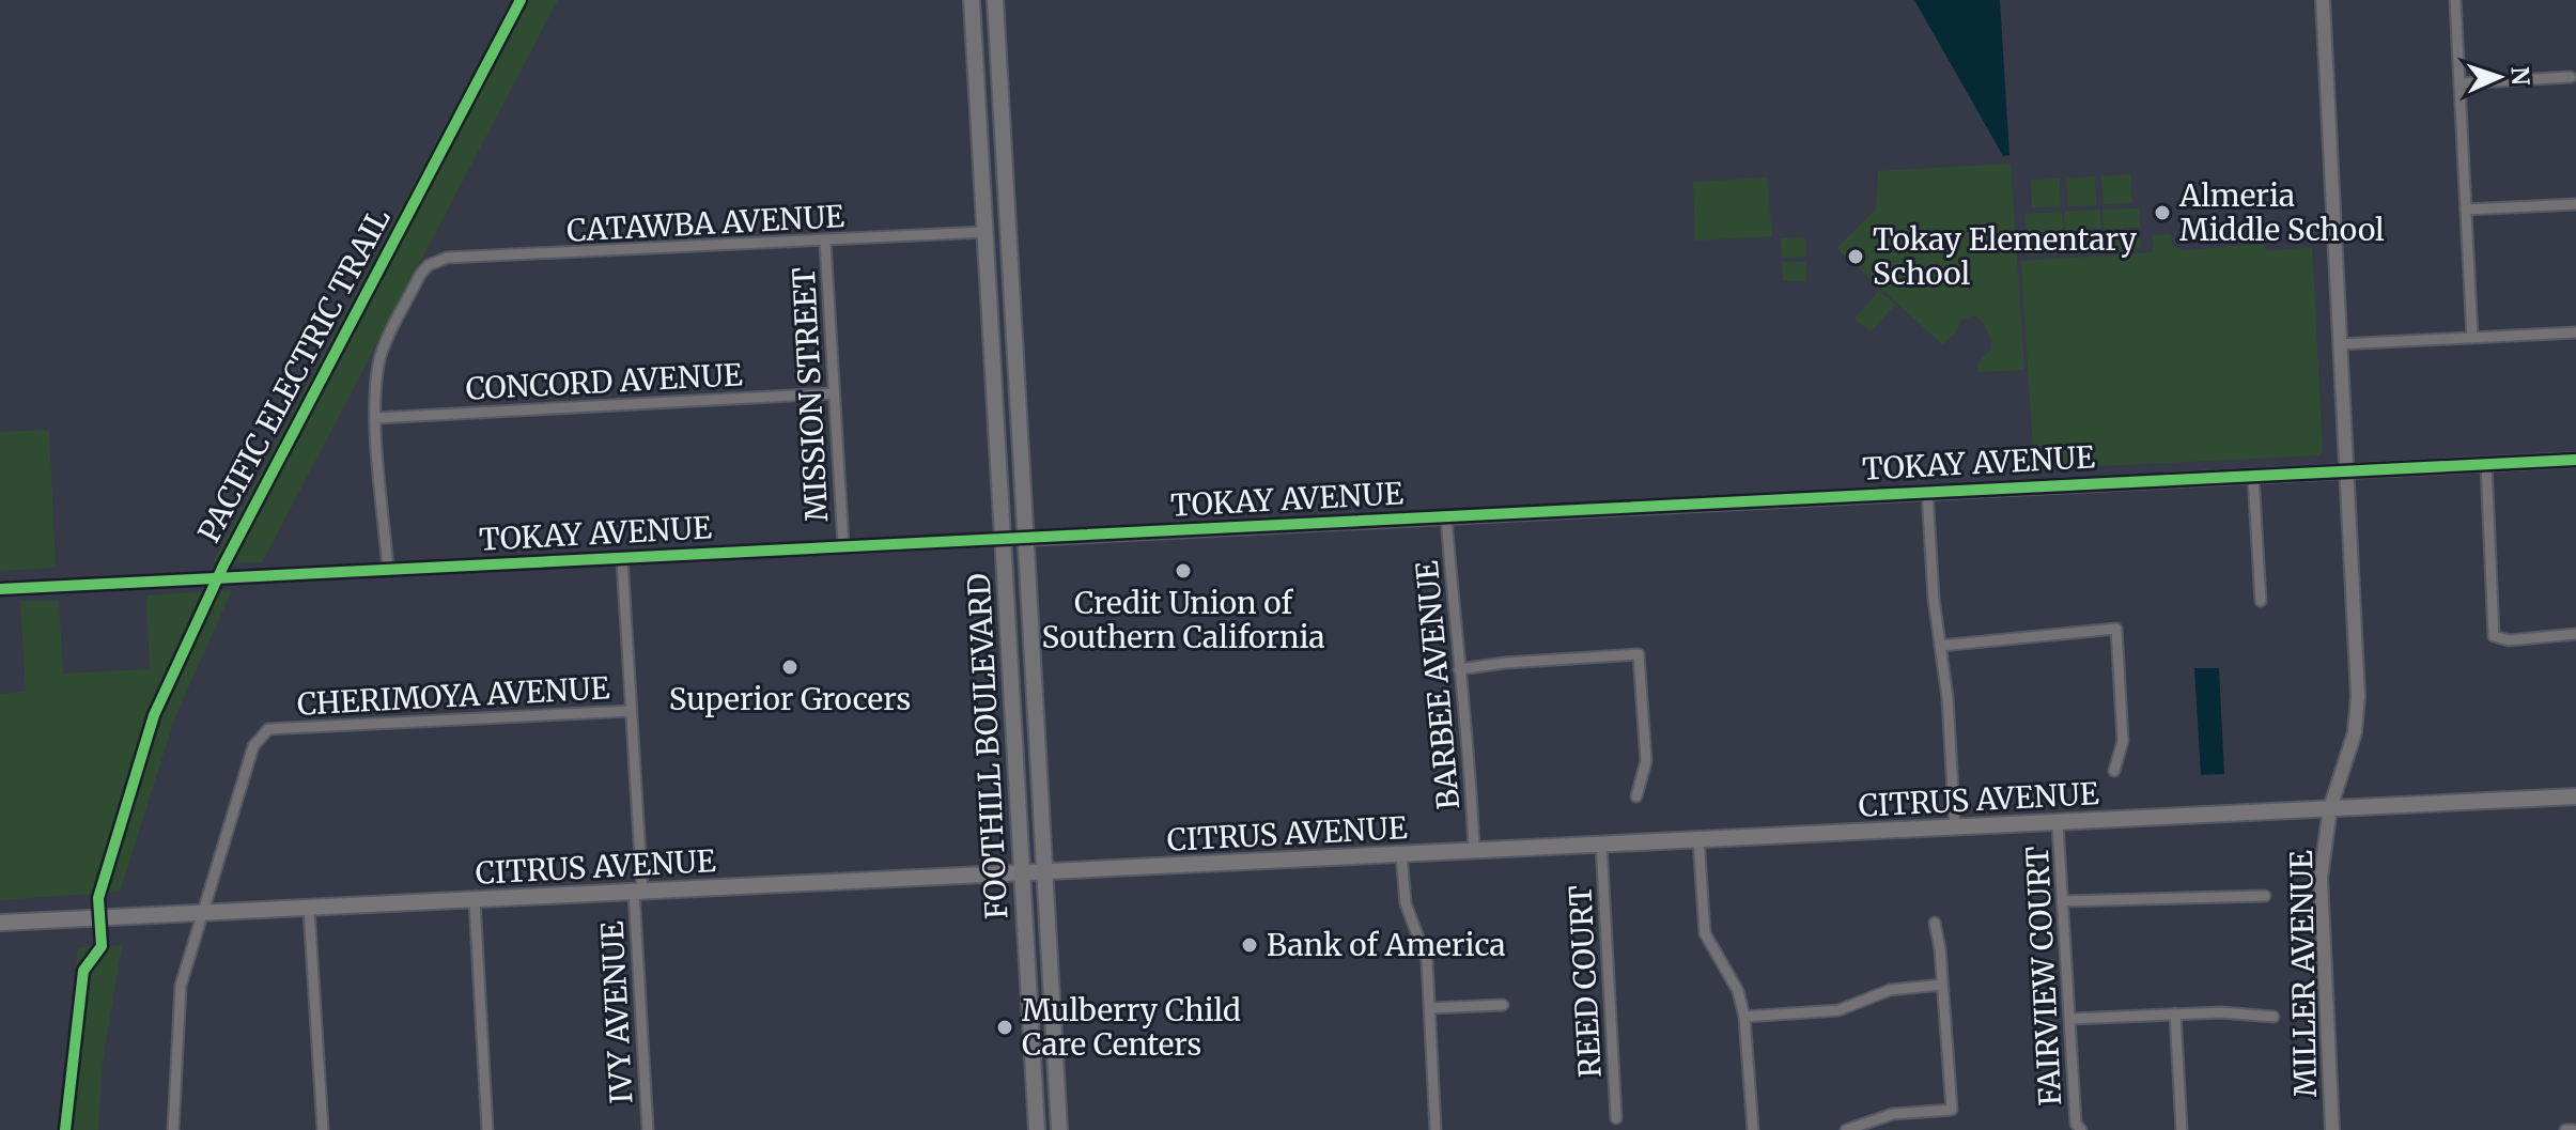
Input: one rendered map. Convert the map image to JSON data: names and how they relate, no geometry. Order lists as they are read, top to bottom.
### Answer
{
  "streets": {
    "main road": ["FOOTHILL BOULEVARD", "CITRUS AVENUE"],
    "street": [
      "CATAWBA AVENUE",
      "CONCORD AVENUE",
      "MISSION STREET",
      "TOKAY AVENUE",
      "BARBEE AVENUE",
      "CHERIMOYA AVENUE",
      "MILLER AVENUE",
      "FAIRVIEW COURT",
      "REED COURT",
      "IVY AVENUE"
    ],
    "cycle path": ["PACIFIC ELECTRIC TRAIL"]
  },
  "crossings": [
    ["CATAWBA AVENUE", "CONCORD AVENUE"],
    ["CATAWBA AVENUE", "MISSION STREET"],
    ["CATAWBA AVENUE", "FOOTHILL BOULEVARD"],
    ["CONCORD AVENUE", "MISSION STREET"],
    ["MISSION STREET", "TOKAY AVENUE"],
    ["TOKAY AVENUE", "BARBEE AVENUE"],
    ["TOKAY AVENUE", "FOOTHILL BOULEVARD"],
    ["TOKAY AVENUE", "MILLER AVENUE"],
    ["TOKAY AVENUE", "IVY AVENUE"],
    ["BARBEE AVENUE", "CITRUS AVENUE"],
    ["CHERIMOYA AVENUE", "CITRUS AVENUE"],
    ["CHERIMOYA AVENUE", "IVY AVENUE"],
    ["FOOTHILL BOULEVARD", "CITRUS AVENUE"],
    ["CITRUS AVENUE", "MILLER AVENUE"],
    ["CITRUS AVENUE", "FAIRVIEW COURT"],
    ["CITRUS AVENUE", "REED COURT"],
    ["CITRUS AVENUE", "IVY AVENUE"]
  ],
  "places": [
    "Almeria Middle School",
    "Tokay Elementary School",
    "Credit Union of Southern California",
    "Superior Grocers",
    "Bank of America",
    "Mulberry Child Care Centers"
  ],
  "north": "right"
}
